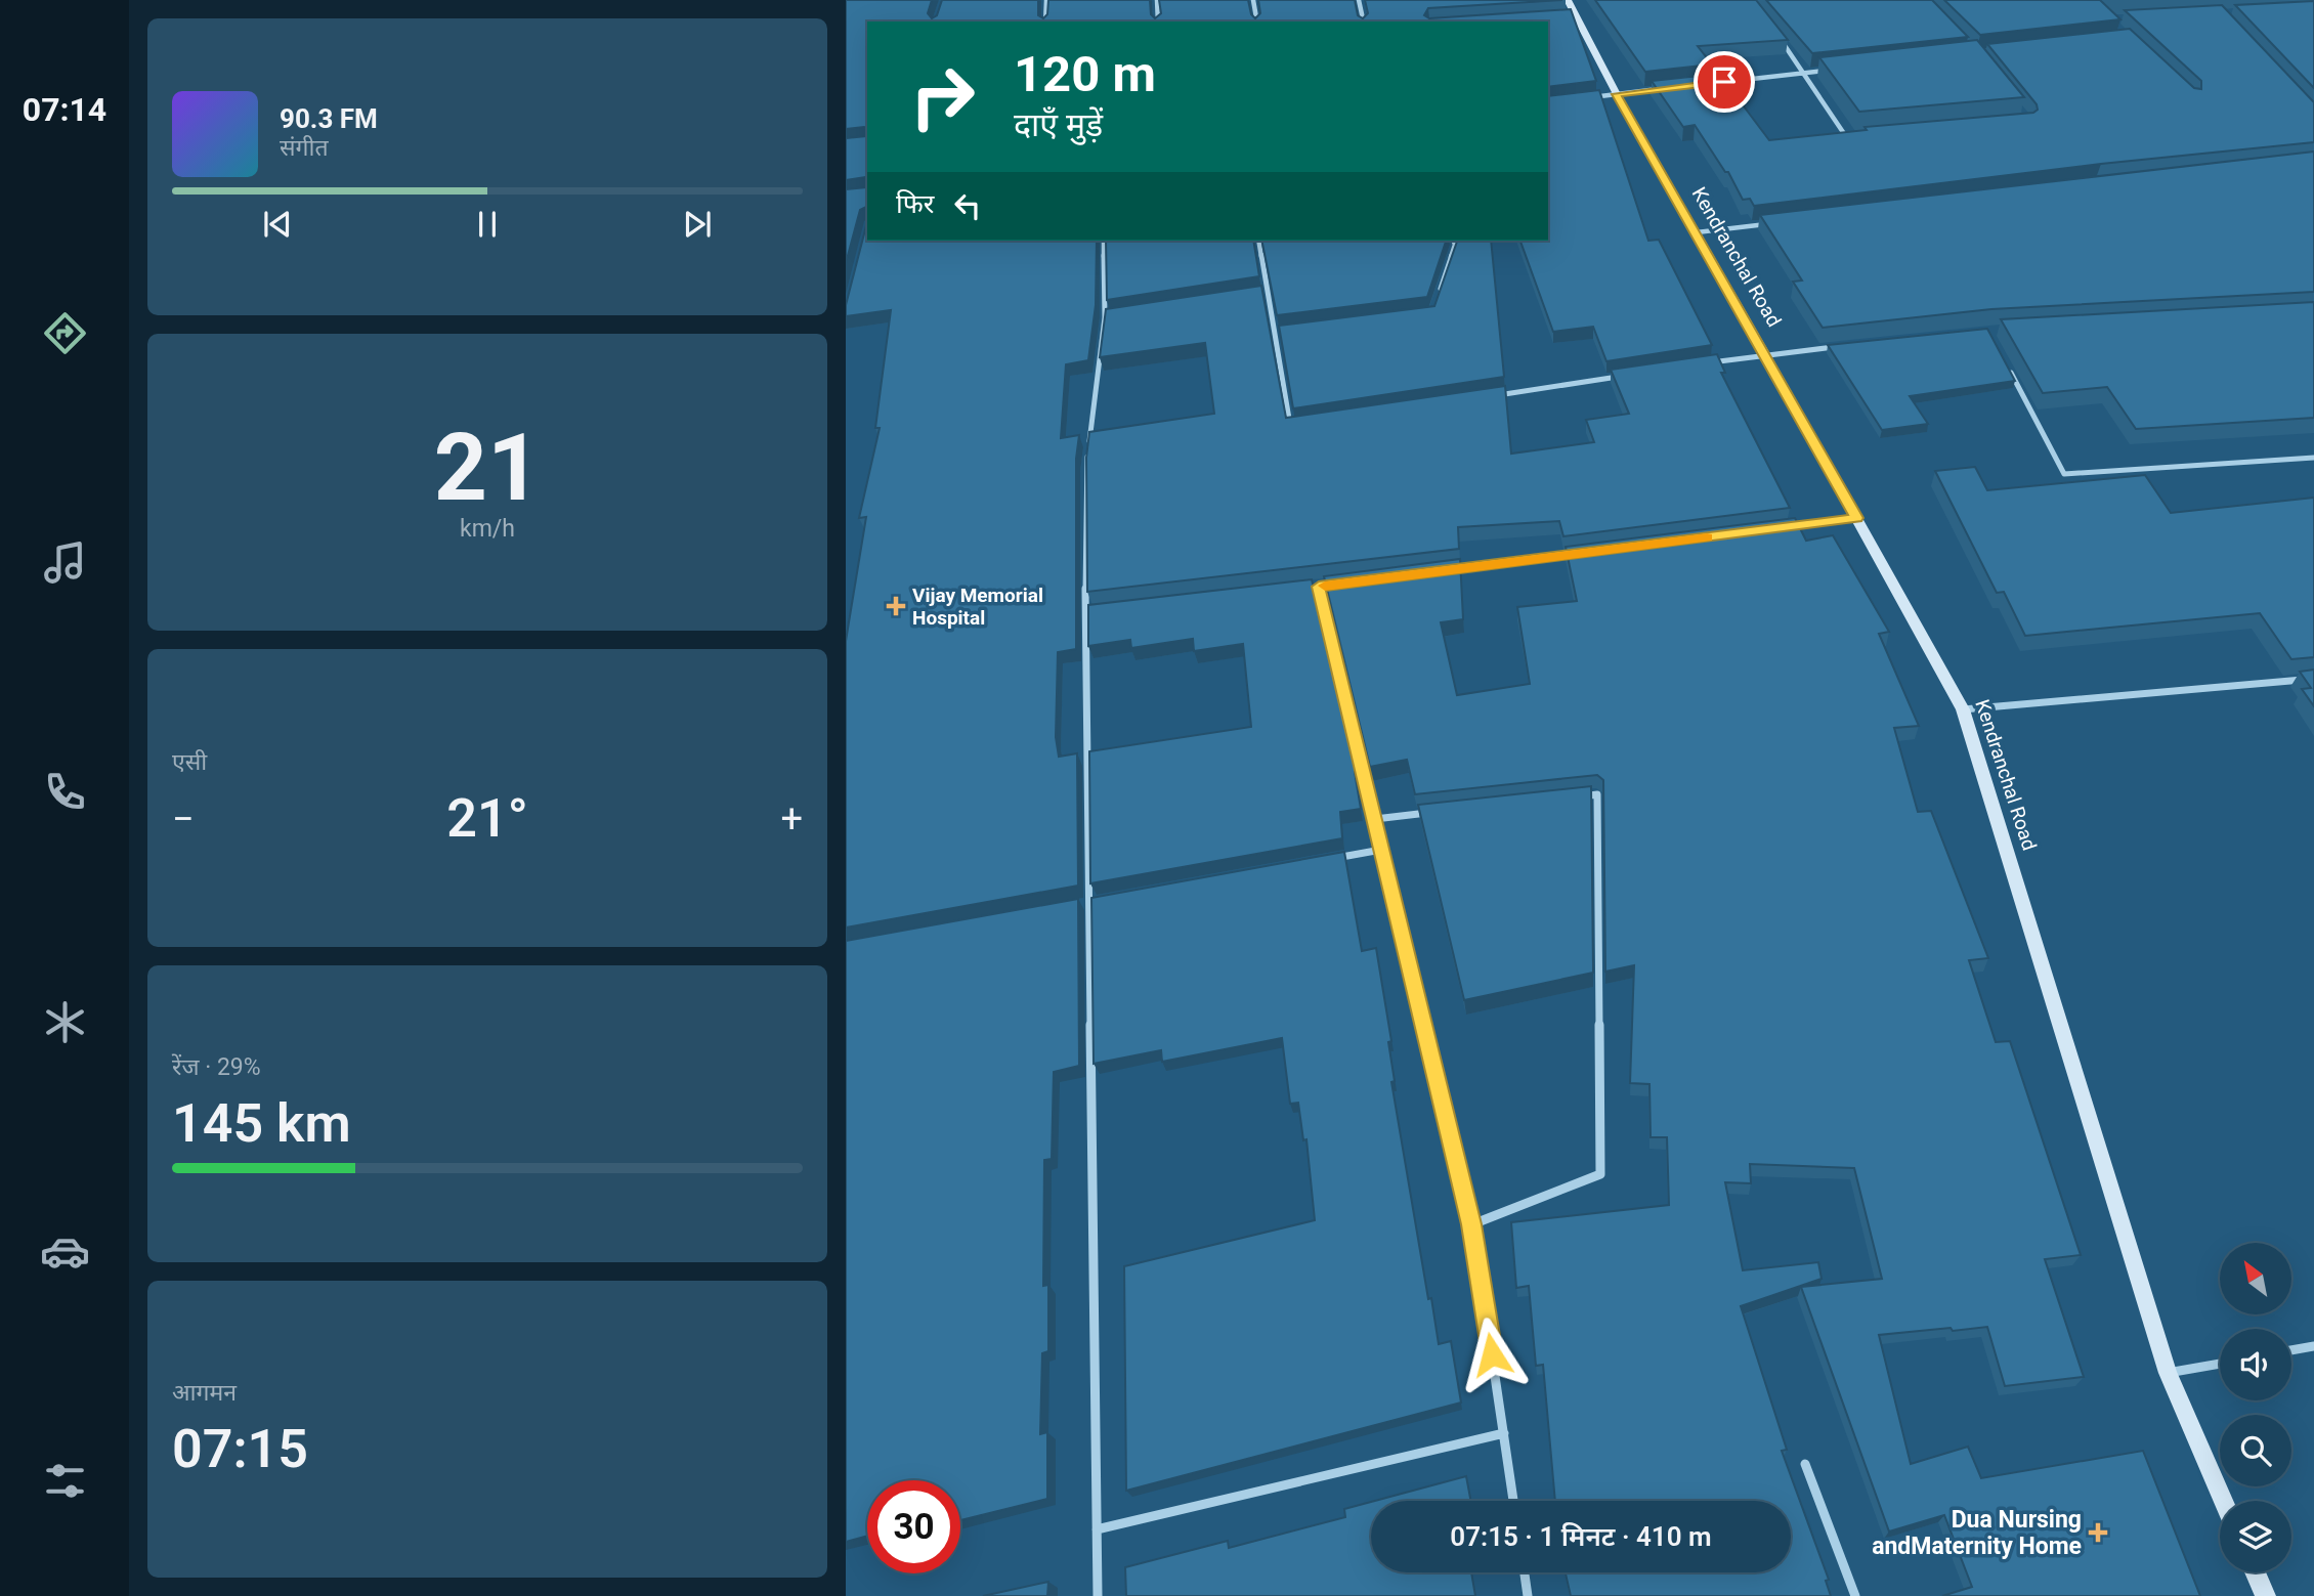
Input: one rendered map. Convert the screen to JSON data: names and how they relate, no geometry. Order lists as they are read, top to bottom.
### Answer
{
  "streets": {
    "street": ["Kendranchal Road"]
  },
  "places": {
    "health": ["Vijay Memorial Hospital", "Dua Nursing andMaternity Home"]
  },
  "north": "top left",
  "page": {
    "tabs": "07:14",
    "turn": ["120 m", "दाएँ मुड़ें"],
    "song": ["90.3 FM", "संगीत"],
    "then": "फिर",
    "tile": [
      ["21", "km/h"],
      "एसी",
      ["रेंज · 29%", "145 km"],
      ["आगमन", "07:15"]
    ],
    "heat": ["−", "21°", "+"],
    "limit": "30",
    "trip": "07:15 · 1 मिनट · 410 m"
  }
}
